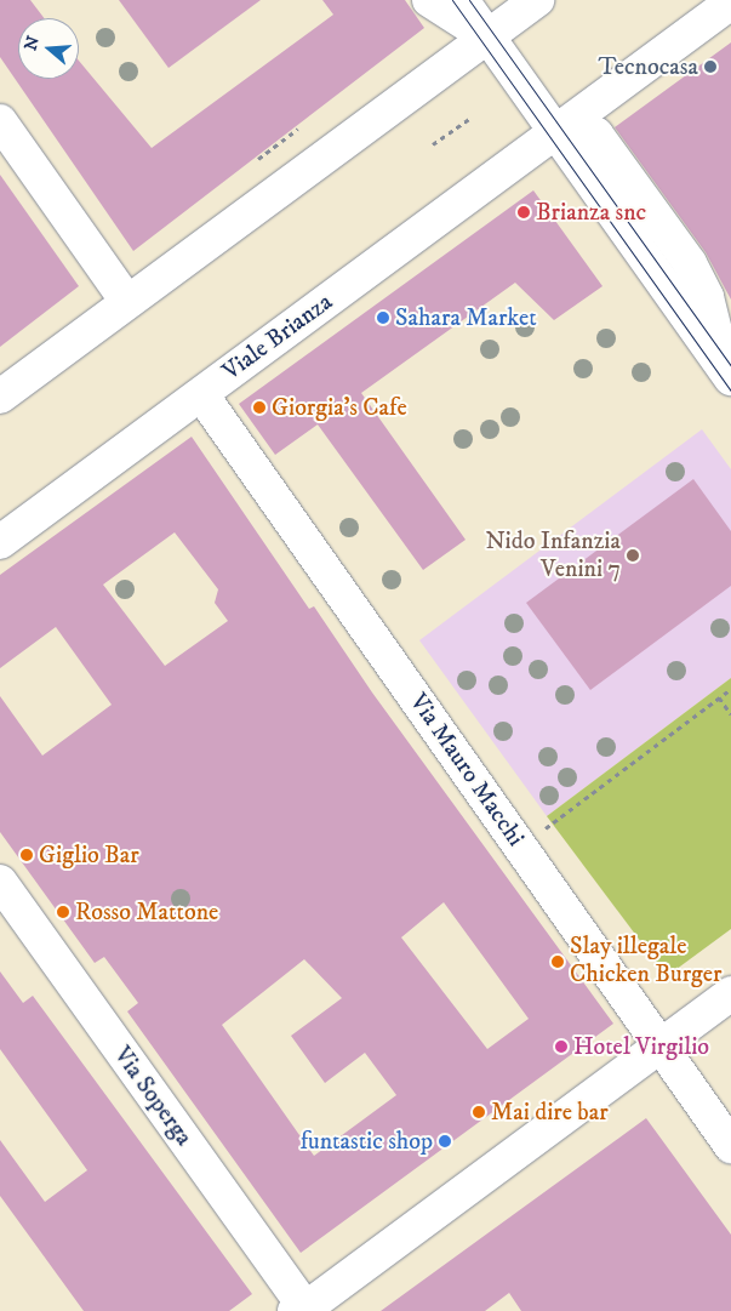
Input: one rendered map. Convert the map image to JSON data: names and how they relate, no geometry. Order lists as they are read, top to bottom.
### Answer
{
  "streets": {
    "street": ["Viale Brianza", "Via Mauro Macchi", "Via Soperga"]
  },
  "crossings": [
    ["Viale Brianza", "Via Mauro Macchi"]
  ],
  "places": [
    "Tecnocasa",
    "Brianza snc",
    "Sahara Market",
    "Giorgia's Cafe",
    "Nido Infanzia Venini 7",
    "Giglio Bar",
    "Rosso Mattone",
    "Slay illegale Chicken Burger",
    "Hotel Virgilio",
    "Mai dire bar",
    "funtastic shop"
  ],
  "north": "left"
}
